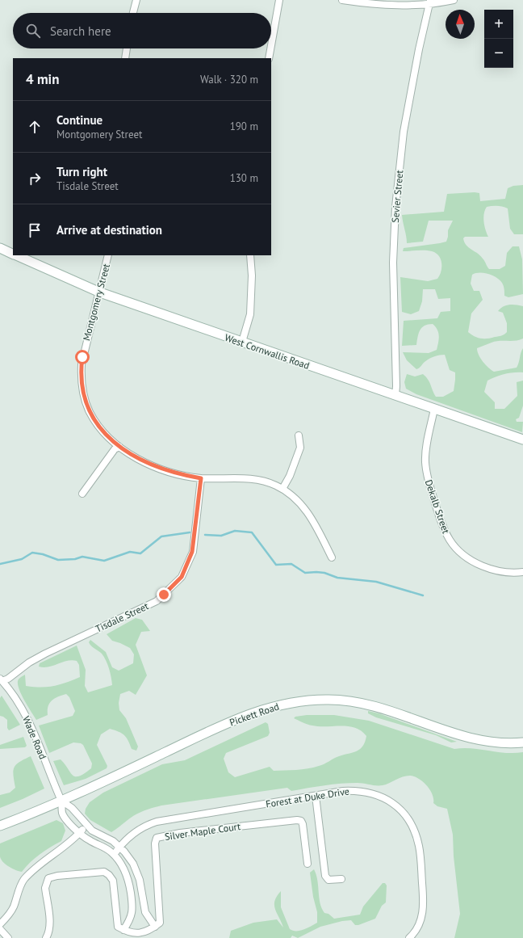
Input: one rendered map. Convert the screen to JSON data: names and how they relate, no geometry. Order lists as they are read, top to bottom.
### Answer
{
  "streets": {
    "street": [
      "Sevier Street",
      "Montgomery Street",
      "West Cornwallis Road",
      "Dekalb Street",
      "Tisdale Street",
      "Pickett Road",
      "Wade Road",
      "Forest at Duke Drive",
      "Silver Maple Court"
    ]
  },
  "crossings": [
    ["Sevier Street", "West Cornwallis Road"],
    ["Montgomery Street", "West Cornwallis Road"],
    ["Montgomery Street", "Tisdale Street"],
    ["West Cornwallis Road", "Dekalb Street"],
    ["Tisdale Street", "Wade Road"],
    ["Pickett Road", "Wade Road"]
  ],
  "north": "top",
  "page": {
    "map_buttons": ["+", "−"],
    "search": "Search here",
    "heading": ["4 min", "Walk · 320 m"],
    "list": [
      ["Continue", "Montgomery Street", "190 m"],
      ["Turn right", "Tisdale Street", "130 m"],
      "Arrive at destination"
    ]
  }
}
